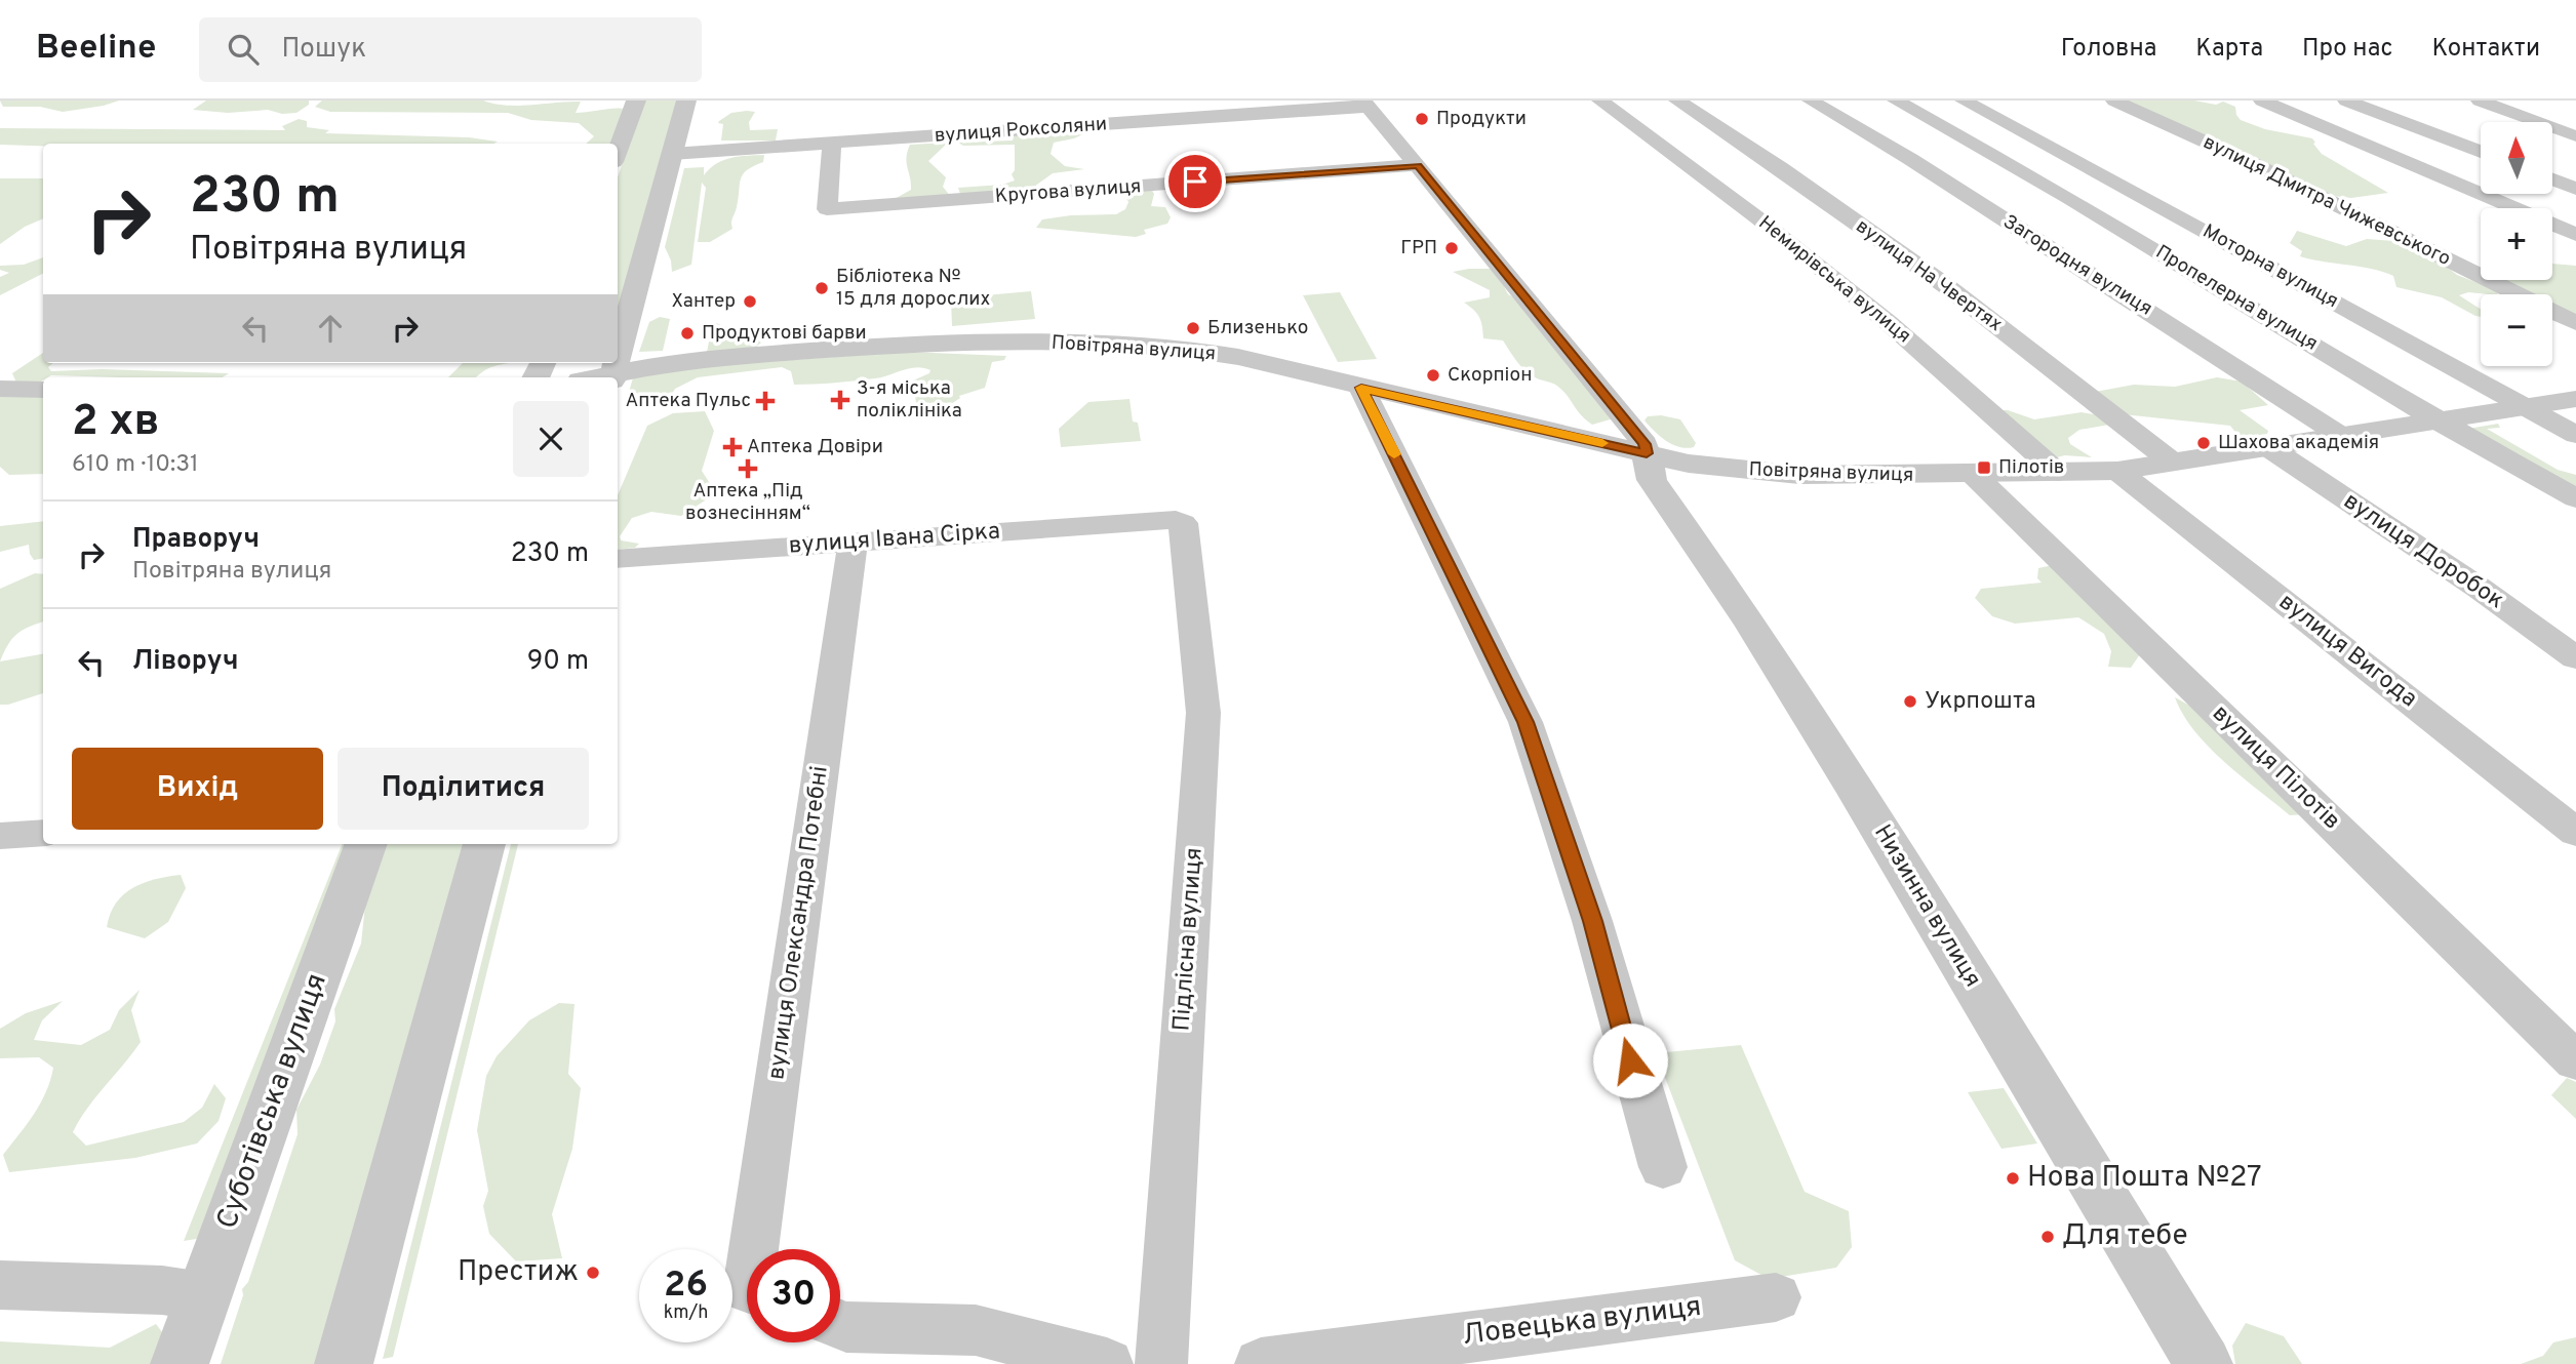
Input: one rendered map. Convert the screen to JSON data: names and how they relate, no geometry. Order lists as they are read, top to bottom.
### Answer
{
  "streets": {
    "street": [
      "вулиця Роксоляни",
      "Кругова вулиця",
      "вулиця Дмитра Чижевського",
      "Загородня вулиця",
      "Моторна вулиця",
      "вулиця На Чвертях",
      "Немирівська вулиця",
      "Пропелерна вулиця",
      "Повітряна вулиця",
      "вулиця Івана Сірка",
      "вулиця Доробок",
      "вулиця Вигода",
      "вулиця Пілотів",
      "Низинна вулиця",
      "вулиця Олександра Потебні",
      "Підлісна вулиця",
      "Суботівська вулиця",
      "Ловецька вулиця"
    ]
  },
  "crossings": [
    ["вулиця Роксоляни", "Кругова вулиця"],
    ["Загородня вулиця", "Повітряна вулиця"],
    ["Моторна вулиця", "Повітряна вулиця"],
    ["вулиця На Чвертях", "Повітряна вулиця"],
    ["Немирівська вулиця", "Повітряна вулиця"],
    ["Пропелерна вулиця", "Повітряна вулиця"],
    ["Повітряна вулиця", "вулиця Доробок"],
    ["Повітряна вулиця", "вулиця Вигода"],
    ["Повітряна вулиця", "вулиця Пілотів"],
    ["Повітряна вулиця", "Низинна вулиця"],
    ["вулиця Івана Сірка", "вулиця Олександра Потебні"],
    ["вулиця Івана Сірка", "Підлісна вулиця"]
  ],
  "places": {
    "other": [
      "Продукти",
      "ГРП",
      "Бібліотека № 15 для дорослих",
      "Хантер",
      "Близенько",
      "Продуктові барви",
      "Скорпіон",
      "Шахова академія",
      "Укрпошта",
      "Нова Пошта №27",
      "Для тебе",
      "Престиж"
    ],
    "health": [
      "3-я міська поліклініка",
      "Аптека Пульс",
      "Аптека Довіри",
      "Аптека „Під вознесінням“"
    ],
    "transit": ["Пілотів"]
  },
  "north": "top",
  "page": {
    "header": "Beeline",
    "search": "Пошук",
    "nav": [
      "Головна",
      "Карта",
      "Про нас",
      "Контакти"
    ],
    "map_buttons": ["+", "−"],
    "turn": ["230 m", "Повітряна вулиця"],
    "heading": ["2 хв", "610 m · 10:31"],
    "list": [
      {
        "name": "Праворуч",
        "note": "Повітряна вулиця",
        "value": "230 m"
      },
      {
        "name": "Ліворуч",
        "value": "90 m"
      }
    ],
    "buttons": ["Вихід", "Поділитися"],
    "speed": "26 km/h",
    "limit": "30"
  }
}
